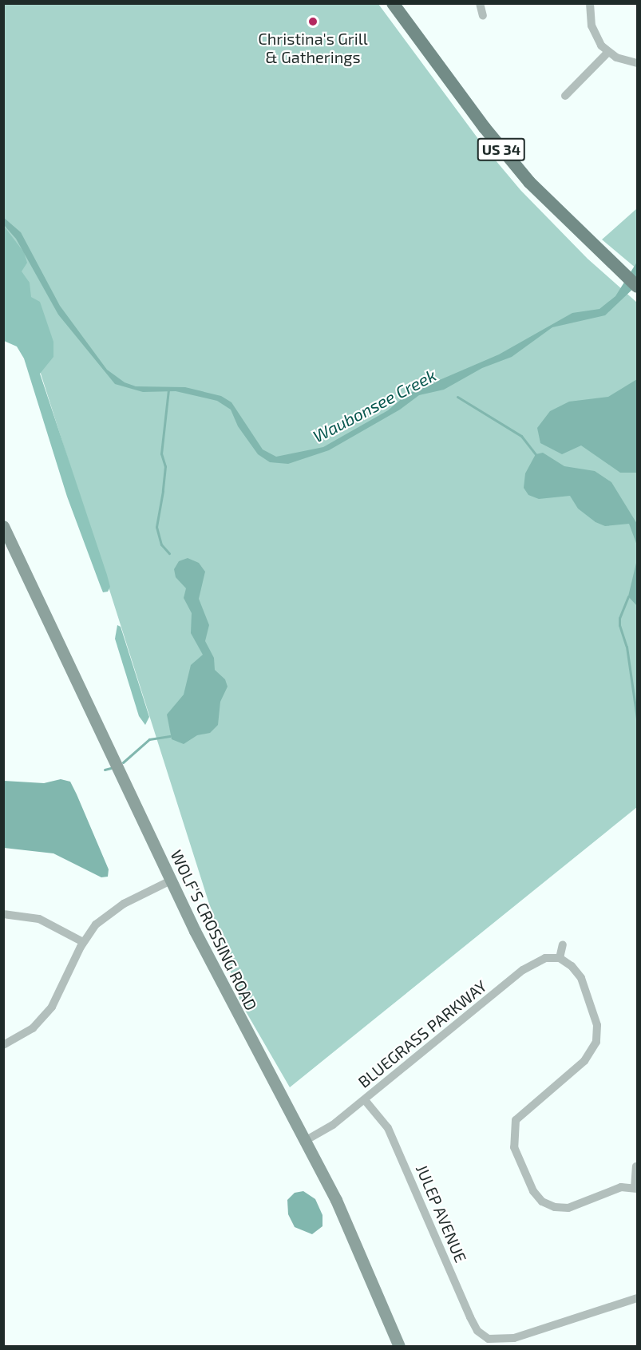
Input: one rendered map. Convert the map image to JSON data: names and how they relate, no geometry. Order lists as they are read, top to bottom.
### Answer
{
  "streets": {
    "main road": ["US 34", "WOLF'S CROSSING ROAD"],
    "street": ["BLUEGRASS PARKWAY", "JULEP AVENUE"]
  },
  "crossings": [
    ["WOLF'S CROSSING ROAD", "BLUEGRASS PARKWAY"],
    ["BLUEGRASS PARKWAY", "JULEP AVENUE"]
  ],
  "water": ["Waubonsee Creek"],
  "places": ["Christina's Grill & Gatherings"]
}
